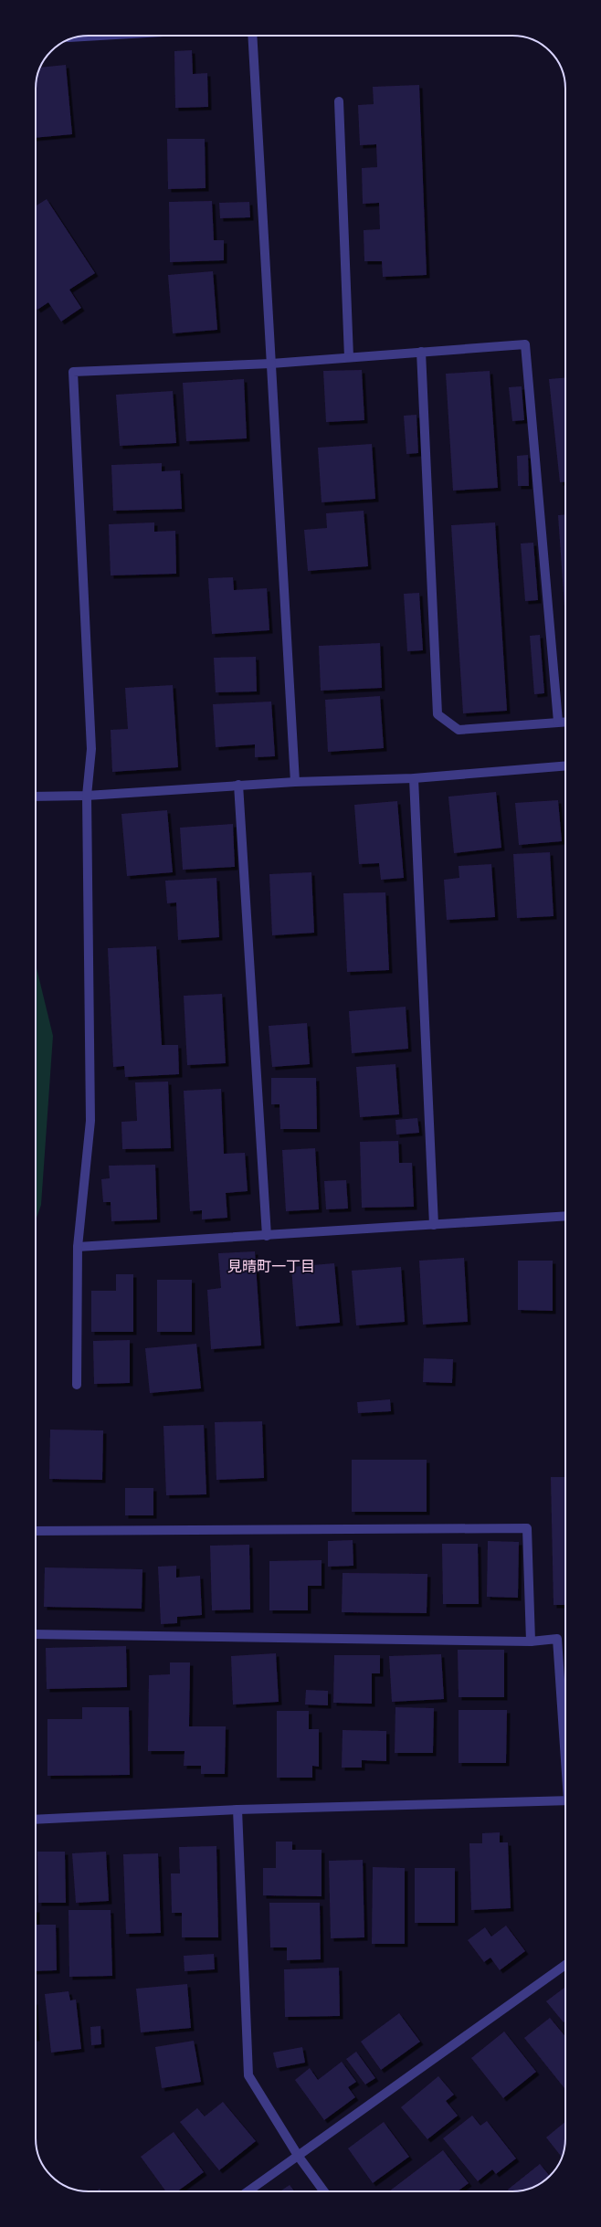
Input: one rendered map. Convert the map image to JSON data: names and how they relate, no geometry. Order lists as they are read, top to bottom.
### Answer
{
  "districts": ["見晴町一丁目"]
}
